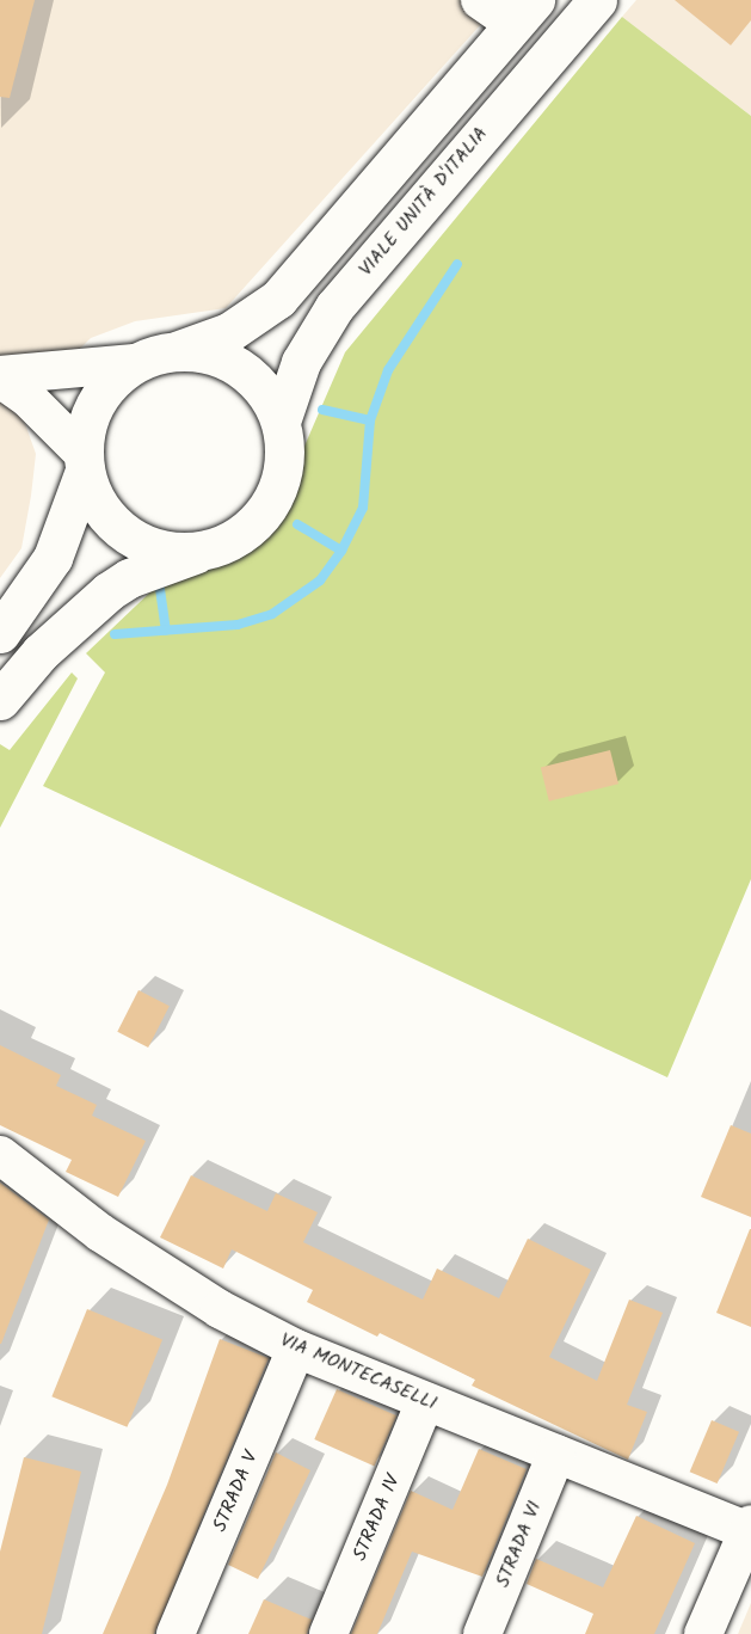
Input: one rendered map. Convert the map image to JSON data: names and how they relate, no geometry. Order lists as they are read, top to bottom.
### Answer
{
  "streets": {
    "main road": ["VIALE UNITÀ D'ITALIA"],
    "street": [
      "VIA MONTECASELLI",
      "STRADA V",
      "STRADA IV",
      "STRADA VI"
    ]
  },
  "crossings": [
    ["VIA MONTECASELLI", "STRADA V"],
    ["VIA MONTECASELLI", "STRADA IV"],
    ["VIA MONTECASELLI", "STRADA VI"]
  ]
}
